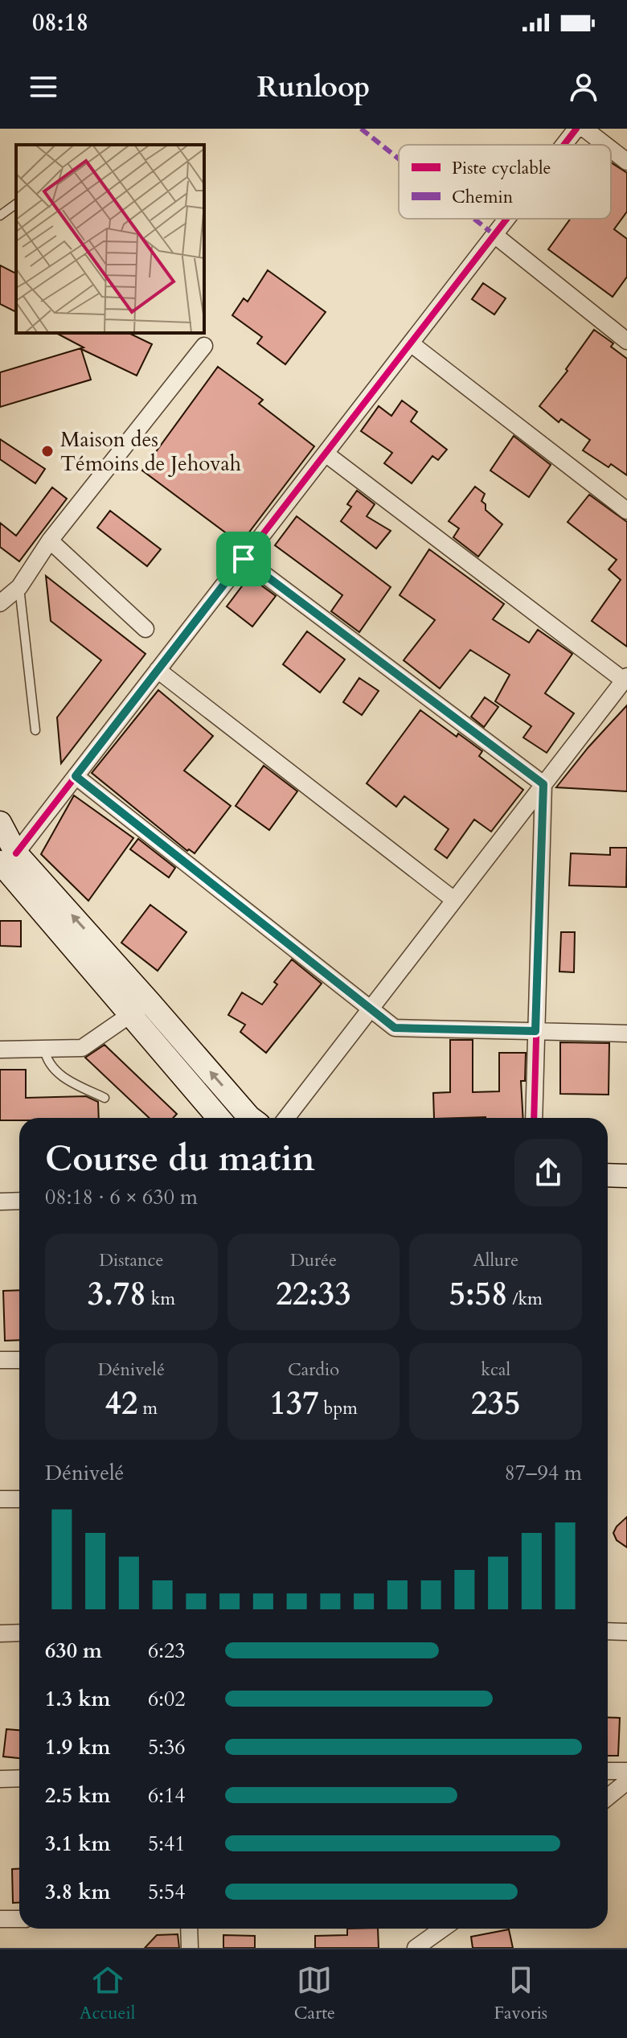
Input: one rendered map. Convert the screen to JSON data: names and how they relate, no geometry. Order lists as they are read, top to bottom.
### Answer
{
  "places": ["Maison des Témoins de Jehovah"],
  "legend": ["Piste cyclable", "Chemin"],
  "page": {
    "status": "08:18",
    "header": "Runloop",
    "heading": ["Course du matin", "08:18 · 6 × 630 m"],
    "stats": [
      ["Distance", "3.78 km"],
      ["Durée", "22:33"],
      ["Allure", "5:58 /km"],
      ["Dénivelé", "42 m"],
      ["Cardio", "137 bpm"],
      ["kcal", "235"]
    ],
    "chart": ["Dénivelé", "87–94 m"],
    "list": [
      {
        "name": "630 m",
        "note": "6:23"
      },
      {
        "name": "1.3 km",
        "note": "6:02"
      },
      {
        "name": "1.9 km",
        "note": "5:36"
      },
      {
        "name": "2.5 km",
        "note": "6:14"
      },
      {
        "name": "3.1 km",
        "note": "5:41"
      },
      {
        "name": "3.8 km",
        "note": "5:54"
      }
    ],
    "tabs": ["Accueil", "Carte", "Favoris"]
  }
}
